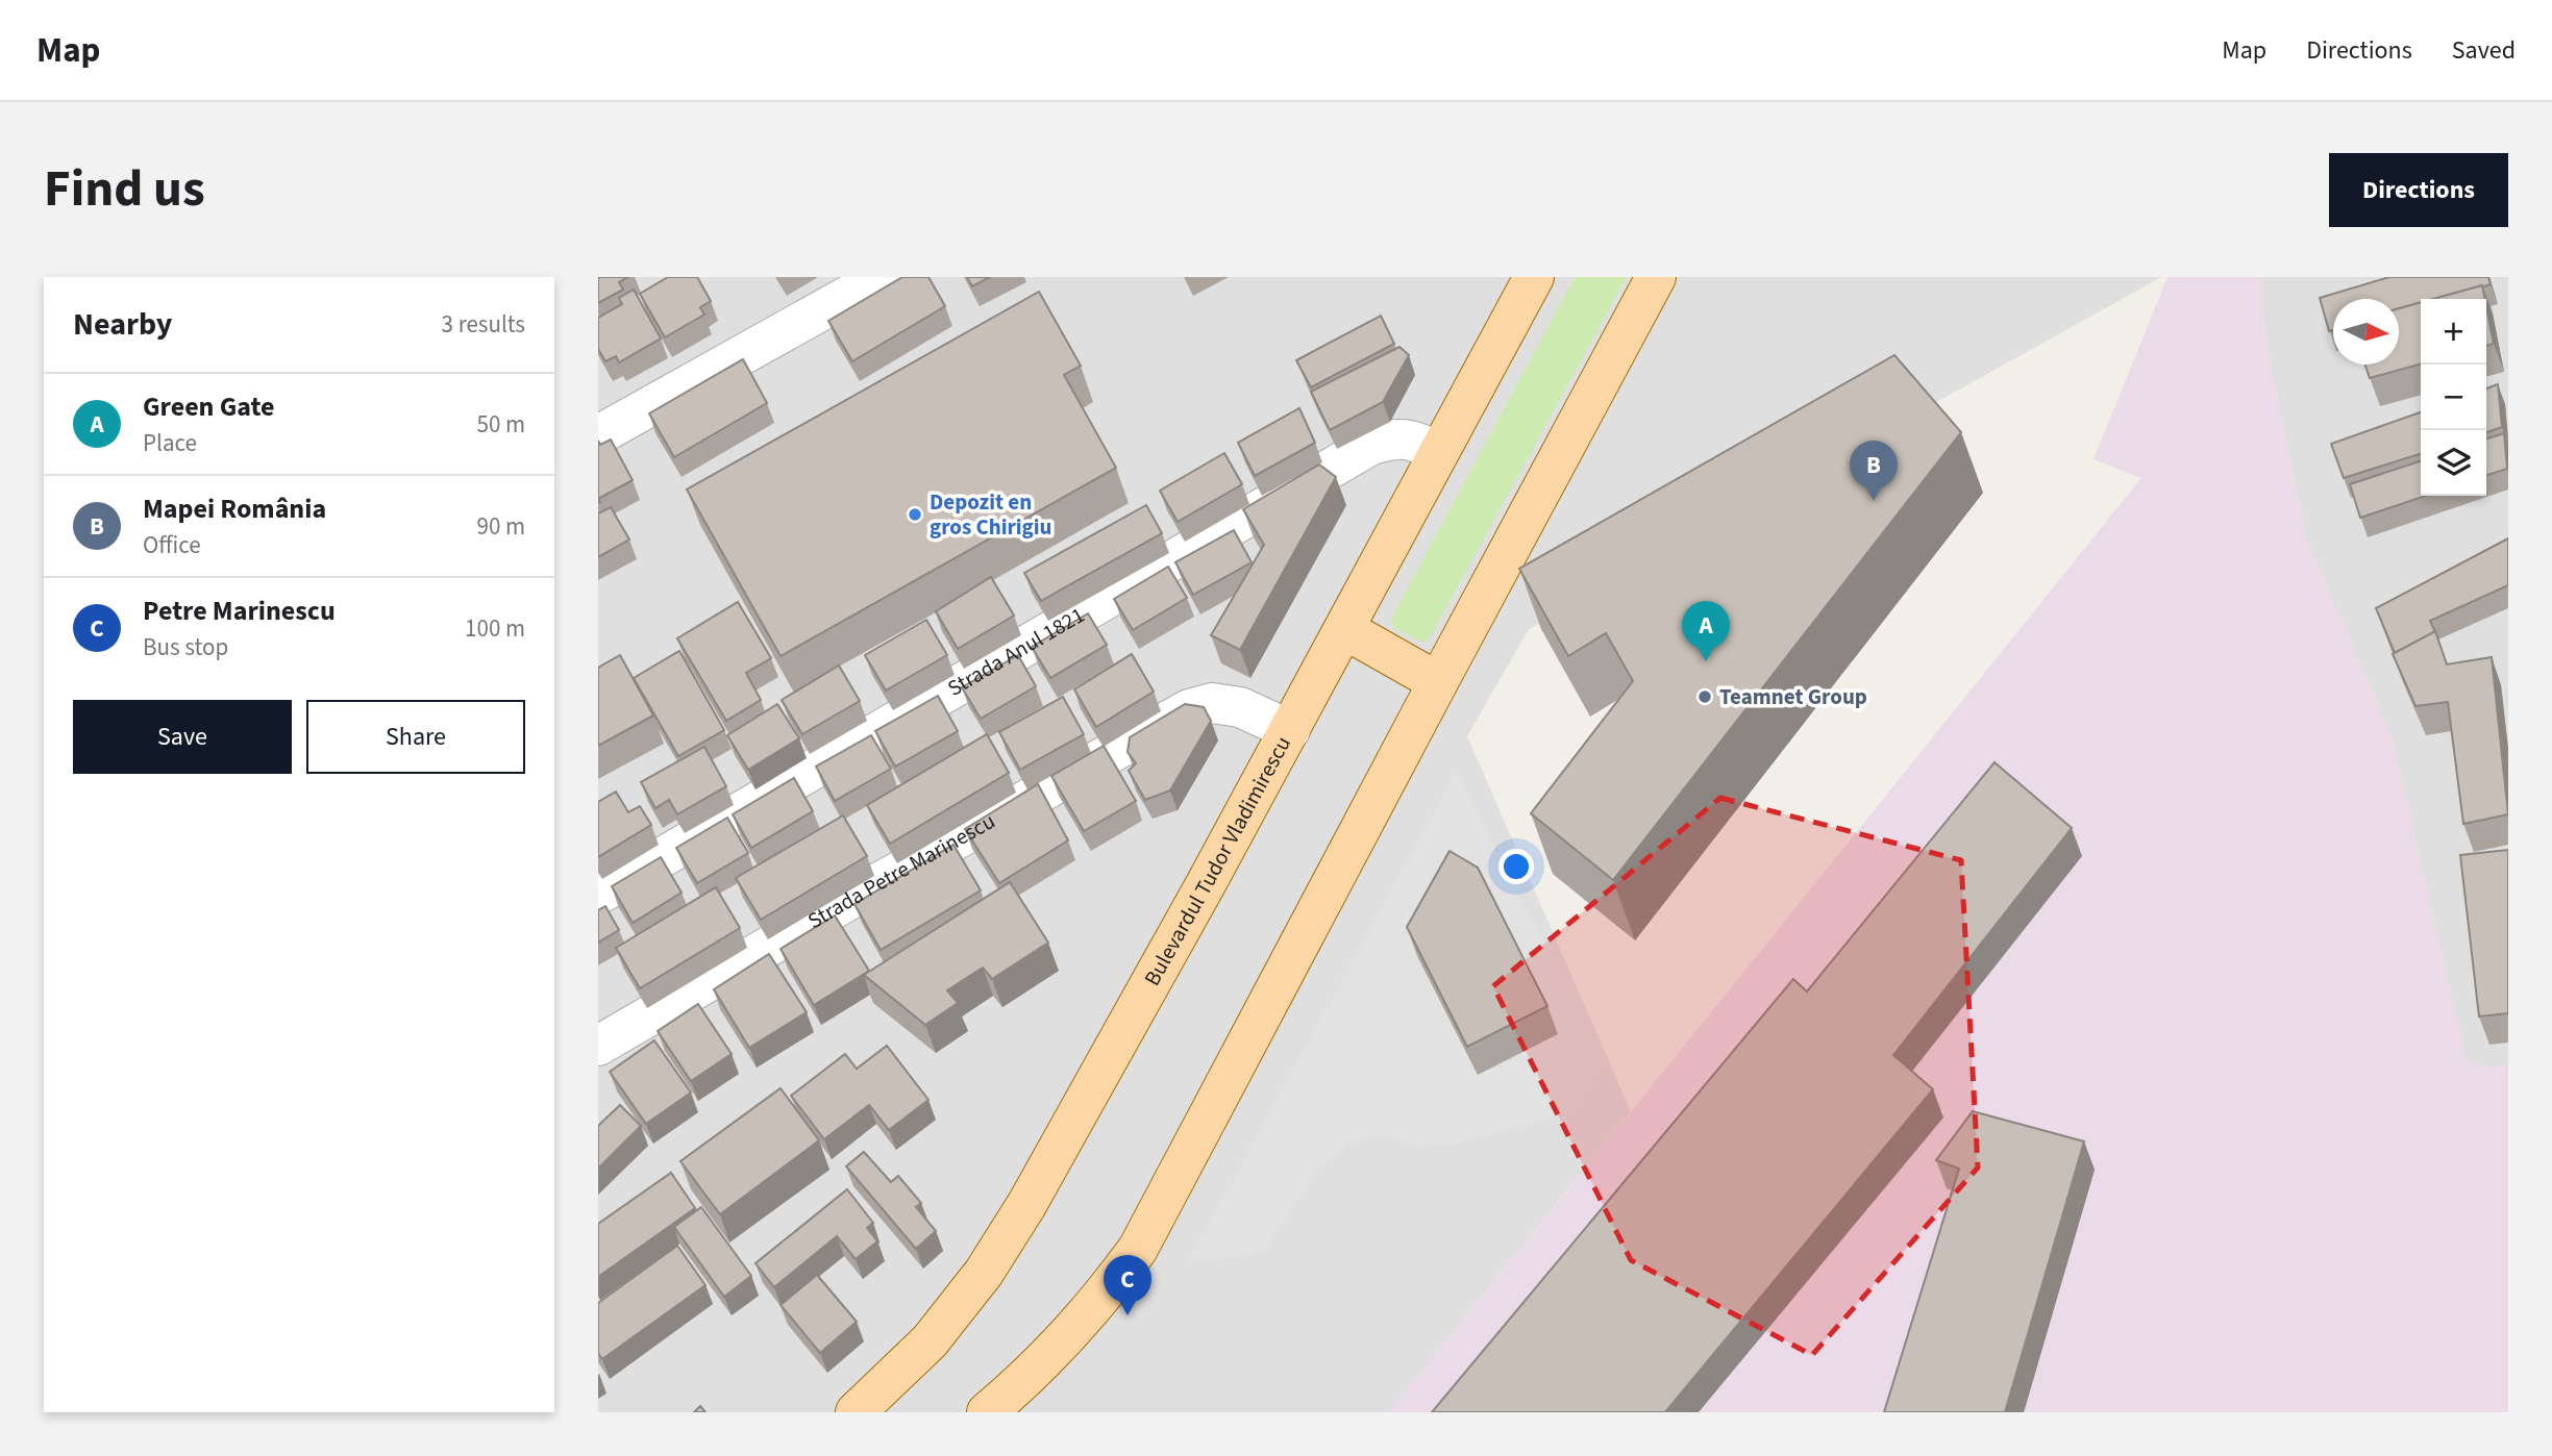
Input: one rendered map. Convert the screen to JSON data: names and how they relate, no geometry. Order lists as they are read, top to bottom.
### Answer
{
  "streets": {
    "main road": ["Bulevardul Tudor Vladimirescu"],
    "street": ["Strada Anul 1821", "Strada Petre Marinescu"]
  },
  "crossings": [
    ["Strada Anul 1821", "Bulevardul Tudor Vladimirescu"],
    ["Bulevardul Tudor Vladimirescu", "Strada Petre Marinescu"]
  ],
  "places": ["Depozit en gros Chirigiu", "Teamnet Group"],
  "north": "right",
  "page": {
    "header": "Map",
    "nav": ["Map", "Directions", "Saved"],
    "title": "Find us",
    "buttons": [
      "Directions",
      ["Save", "Share"]
    ],
    "heading": ["Nearby", "3 results"],
    "map_buttons": ["+", "−"],
    "list": [
      {
        "mark": "A",
        "name": "Green Gate",
        "note": "Place",
        "value": "50 m"
      },
      {
        "mark": "B",
        "name": "Mapei România",
        "note": "Office",
        "value": "90 m"
      },
      {
        "mark": "C",
        "name": "Petre Marinescu",
        "note": "Bus stop",
        "value": "100 m"
      }
    ],
    "pins": ["B", "A", "C"]
  }
}
